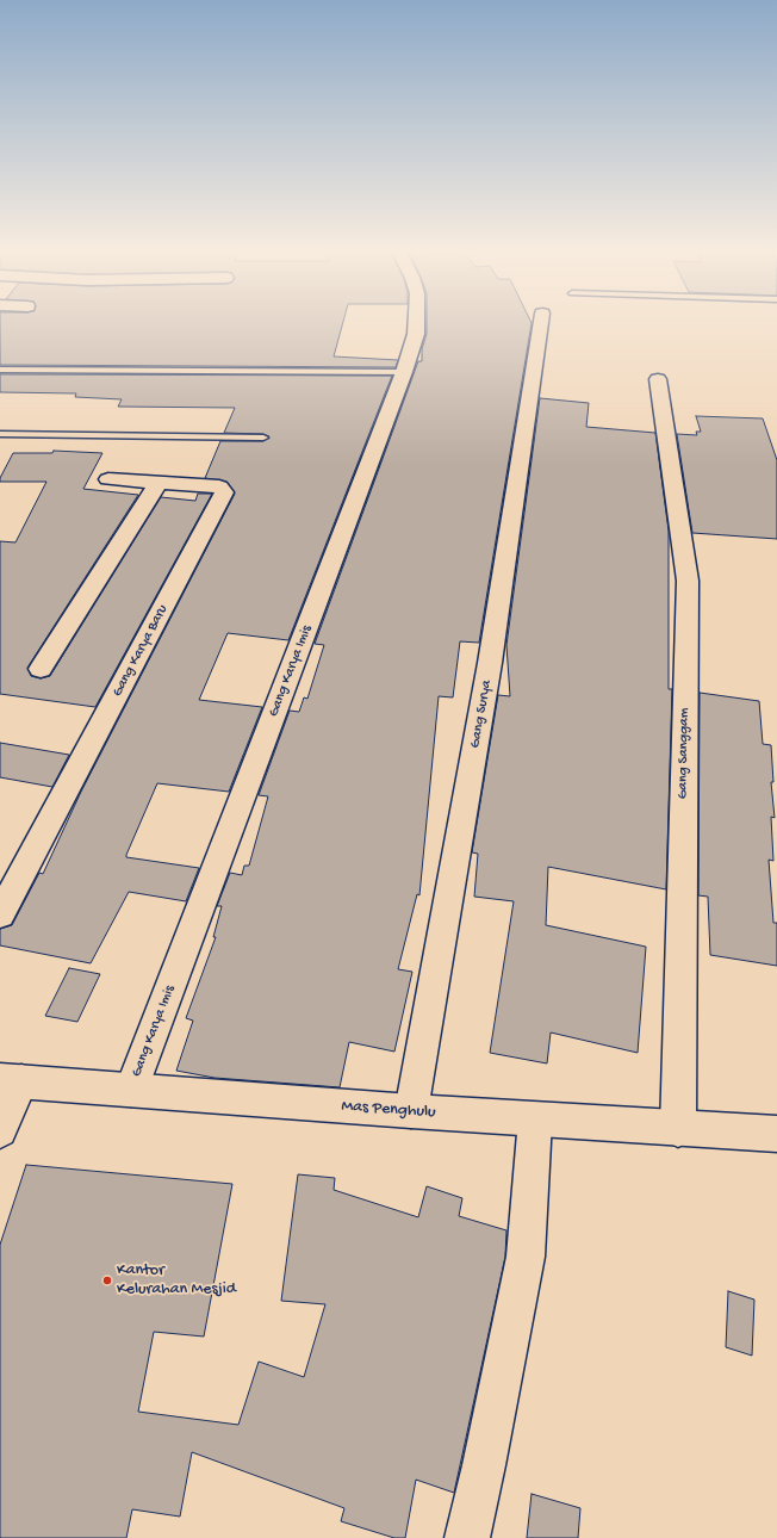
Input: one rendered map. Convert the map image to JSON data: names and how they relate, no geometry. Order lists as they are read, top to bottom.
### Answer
{
  "streets": {
    "street": [
      "Gang Karya Baru",
      "Gang Karya Imis",
      "Gang Surya",
      "Gang Sanggam",
      "Mas Penghulu"
    ]
  },
  "crossings": [
    ["Gang Karya Imis", "Mas Penghulu"],
    ["Gang Surya", "Mas Penghulu"],
    ["Gang Sanggam", "Mas Penghulu"]
  ],
  "places": ["Kantor Kelurahan Mesjid"]
}
